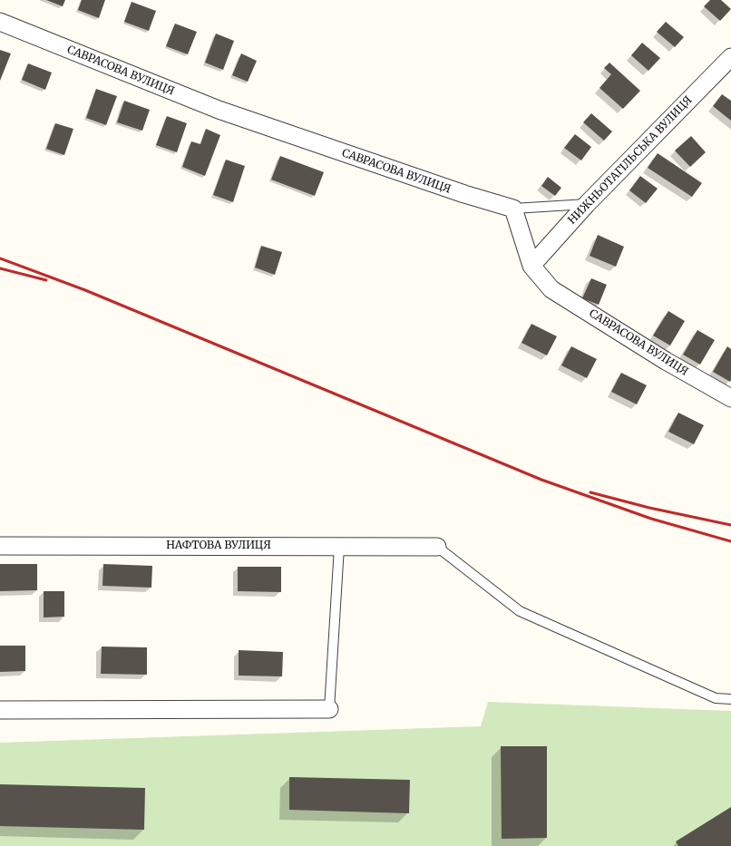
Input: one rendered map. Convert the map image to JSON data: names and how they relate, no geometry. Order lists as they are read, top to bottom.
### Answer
{
  "streets": {
    "street": ["САВРАСОВА ВУЛИЦЯ", "НИЖНЬОТАГІЛЬСЬКА ВУЛИЦЯ", "НАФТОВА ВУЛИЦЯ"]
  },
  "crossings": [
    ["САВРАСОВА ВУЛИЦЯ", "НИЖНЬОТАГІЛЬСЬКА ВУЛИЦЯ"]
  ]
}
